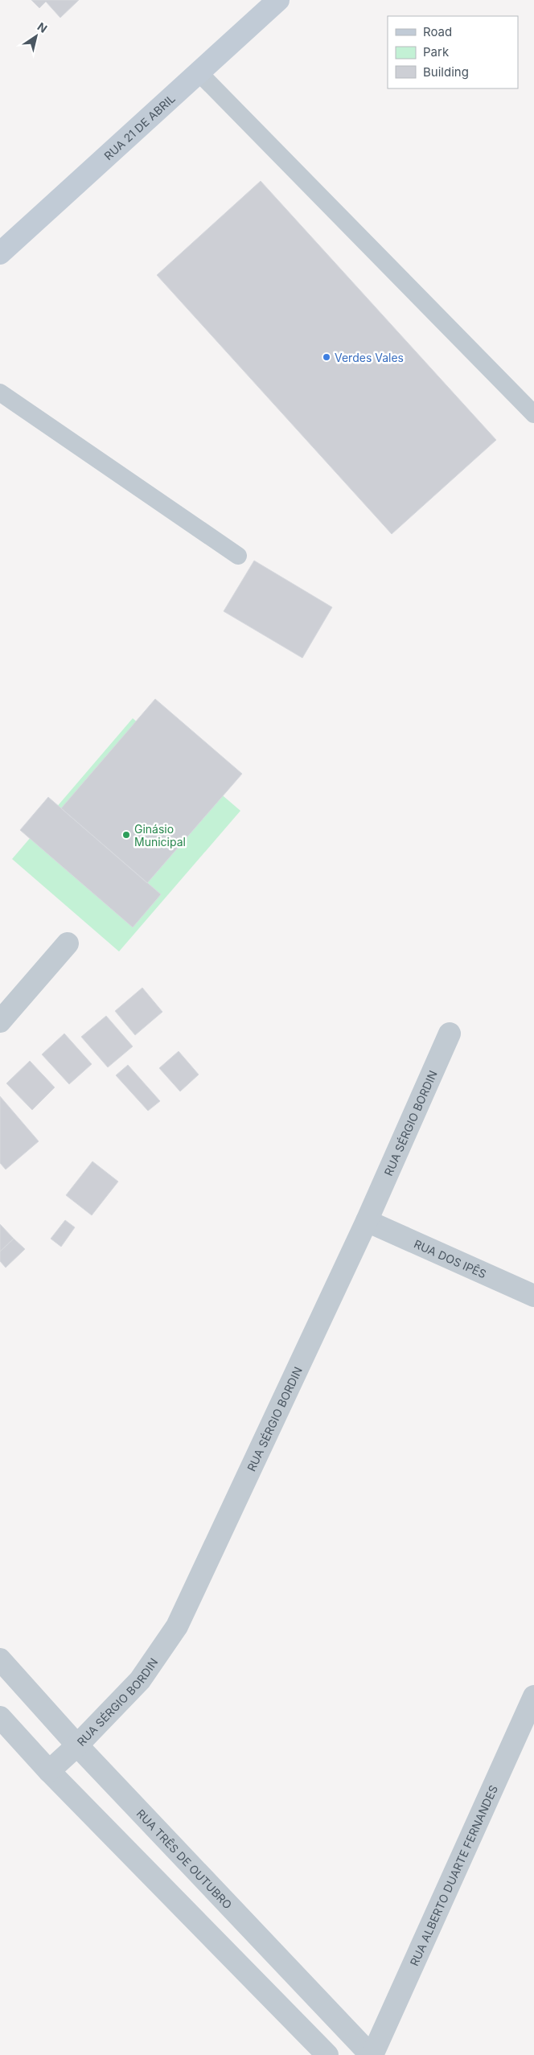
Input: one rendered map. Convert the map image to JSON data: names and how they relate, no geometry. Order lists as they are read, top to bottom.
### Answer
{
  "streets": {
    "street": [
      "RUA 21 DE ABRIL",
      "RUA SÉRGIO BORDIN",
      "RUA DOS IPÊS",
      "RUA TRÊS DE OUTUBRO",
      "RUA ALBERTO DUARTE FERNANDES"
    ]
  },
  "crossings": [
    ["RUA SÉRGIO BORDIN", "RUA DOS IPÊS"],
    ["RUA SÉRGIO BORDIN", "RUA TRÊS DE OUTUBRO"],
    ["RUA TRÊS DE OUTUBRO", "RUA ALBERTO DUARTE FERNANDES"]
  ],
  "places": ["Verdes Vales", "Ginásio Municipal"],
  "legend": ["Road", "Park", "Building"],
  "north": "top right"
}
